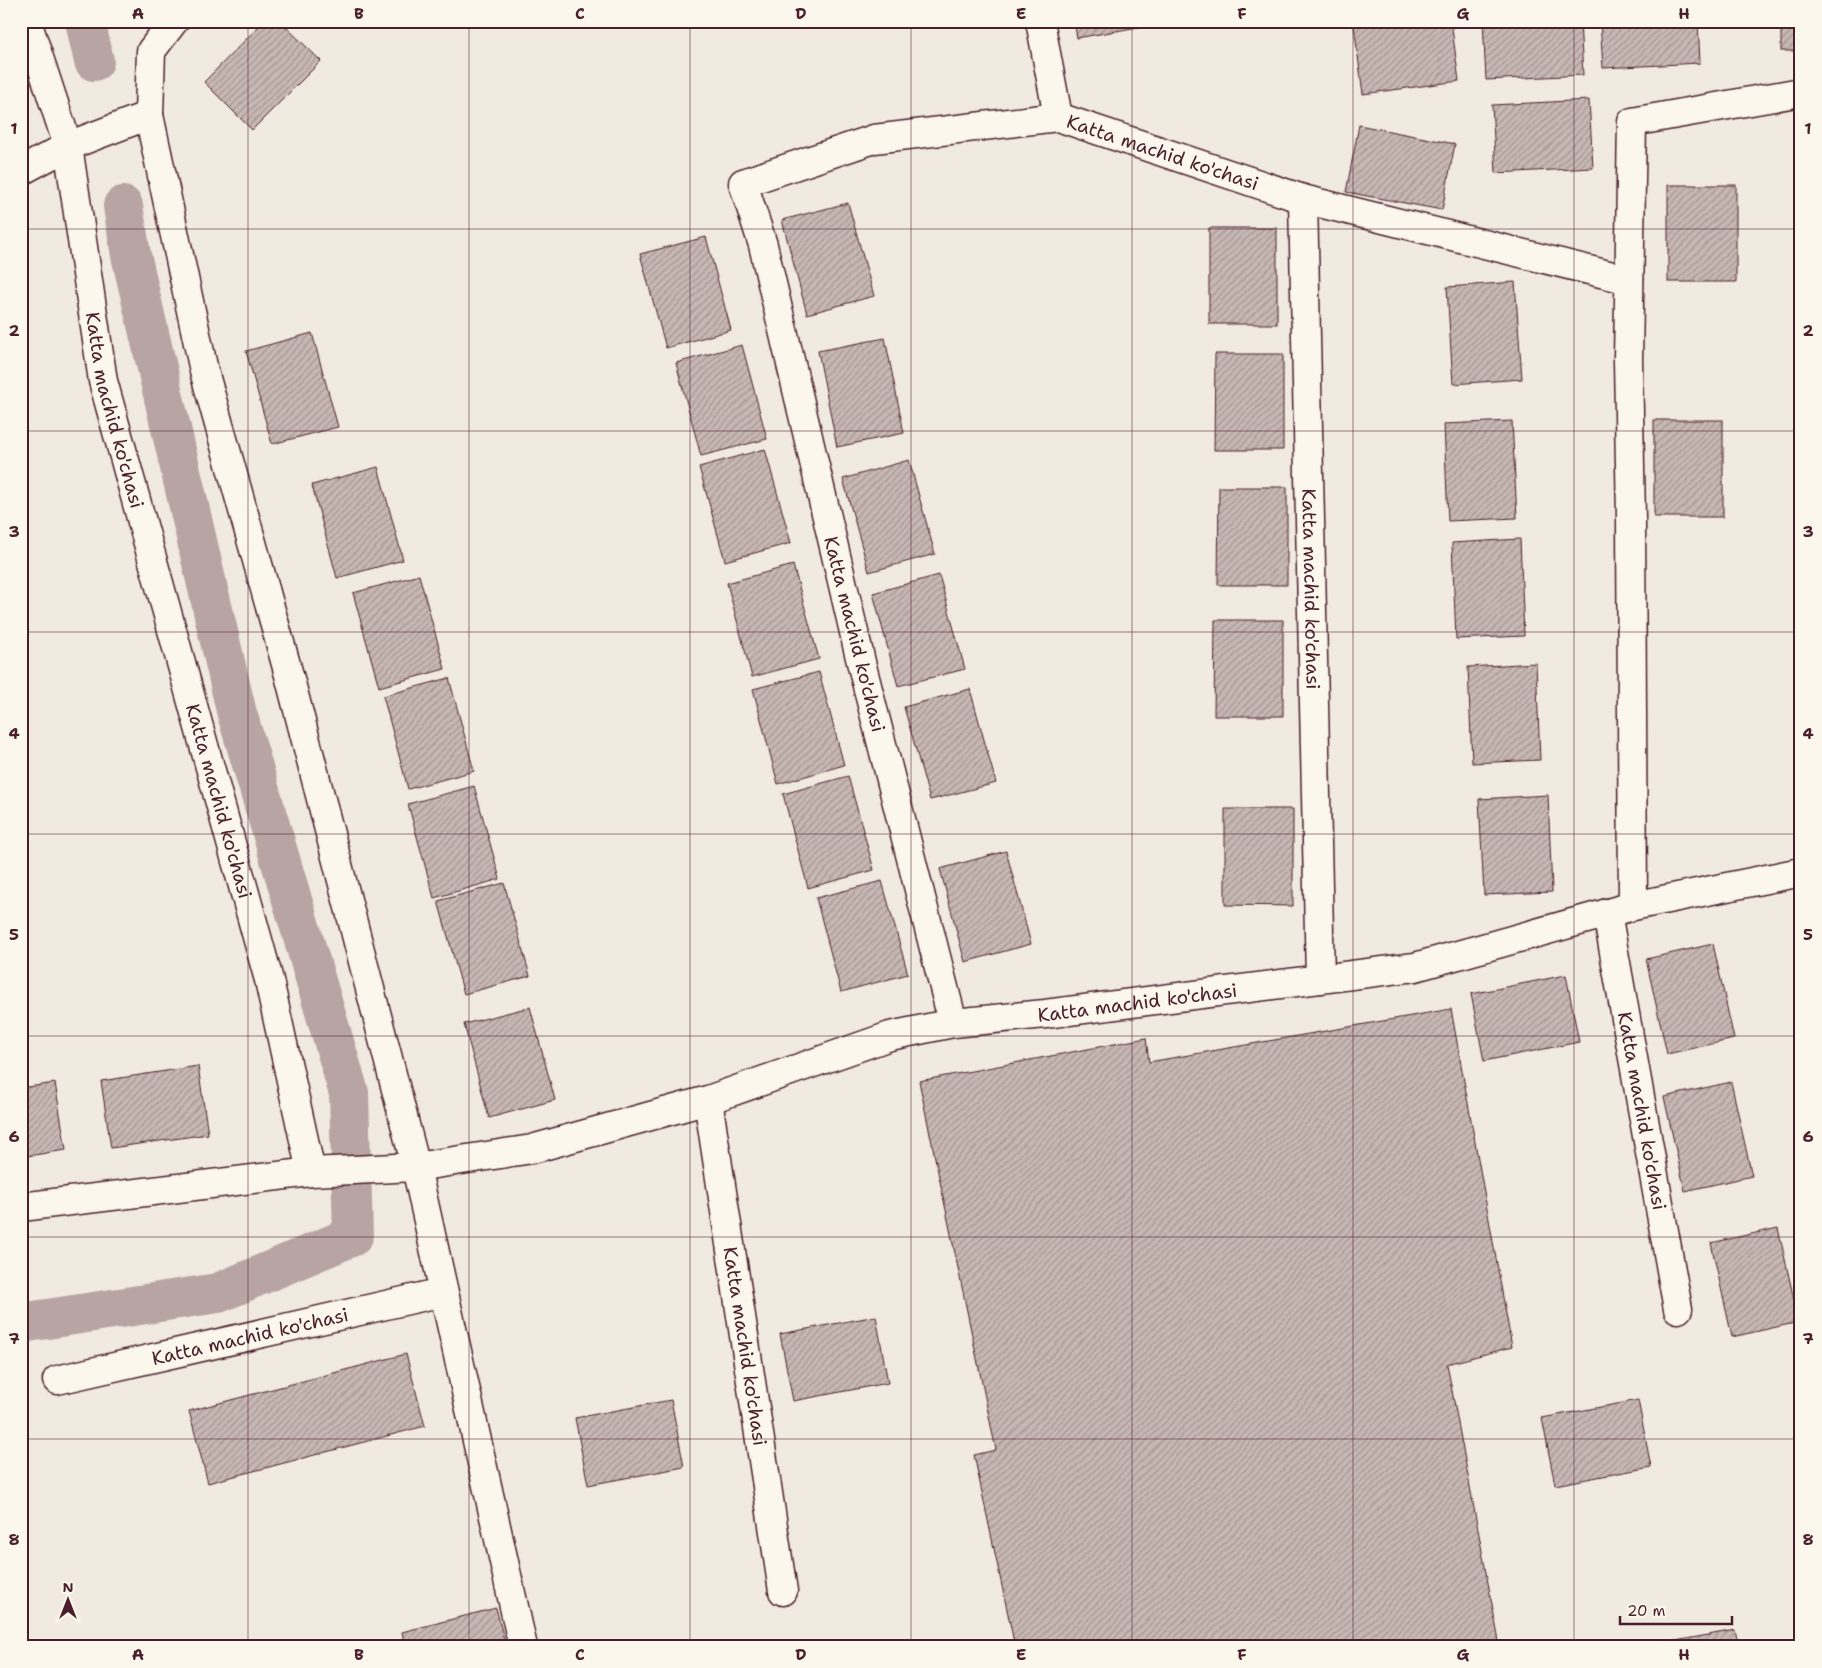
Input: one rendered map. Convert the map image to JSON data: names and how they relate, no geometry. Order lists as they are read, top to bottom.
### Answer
{
  "streets": {
    "street": ["Katta machid ko'chasi"]
  },
  "scale_bar": "20 m",
  "north": "top",
  "grid": {
    "columns": [
      "A",
      "B",
      "C",
      "D",
      "E",
      "F",
      "G",
      "H"
    ],
    "rows": [
      "1",
      "2",
      "3",
      "4",
      "5",
      "6",
      "7",
      "8"
    ]
  }
}
